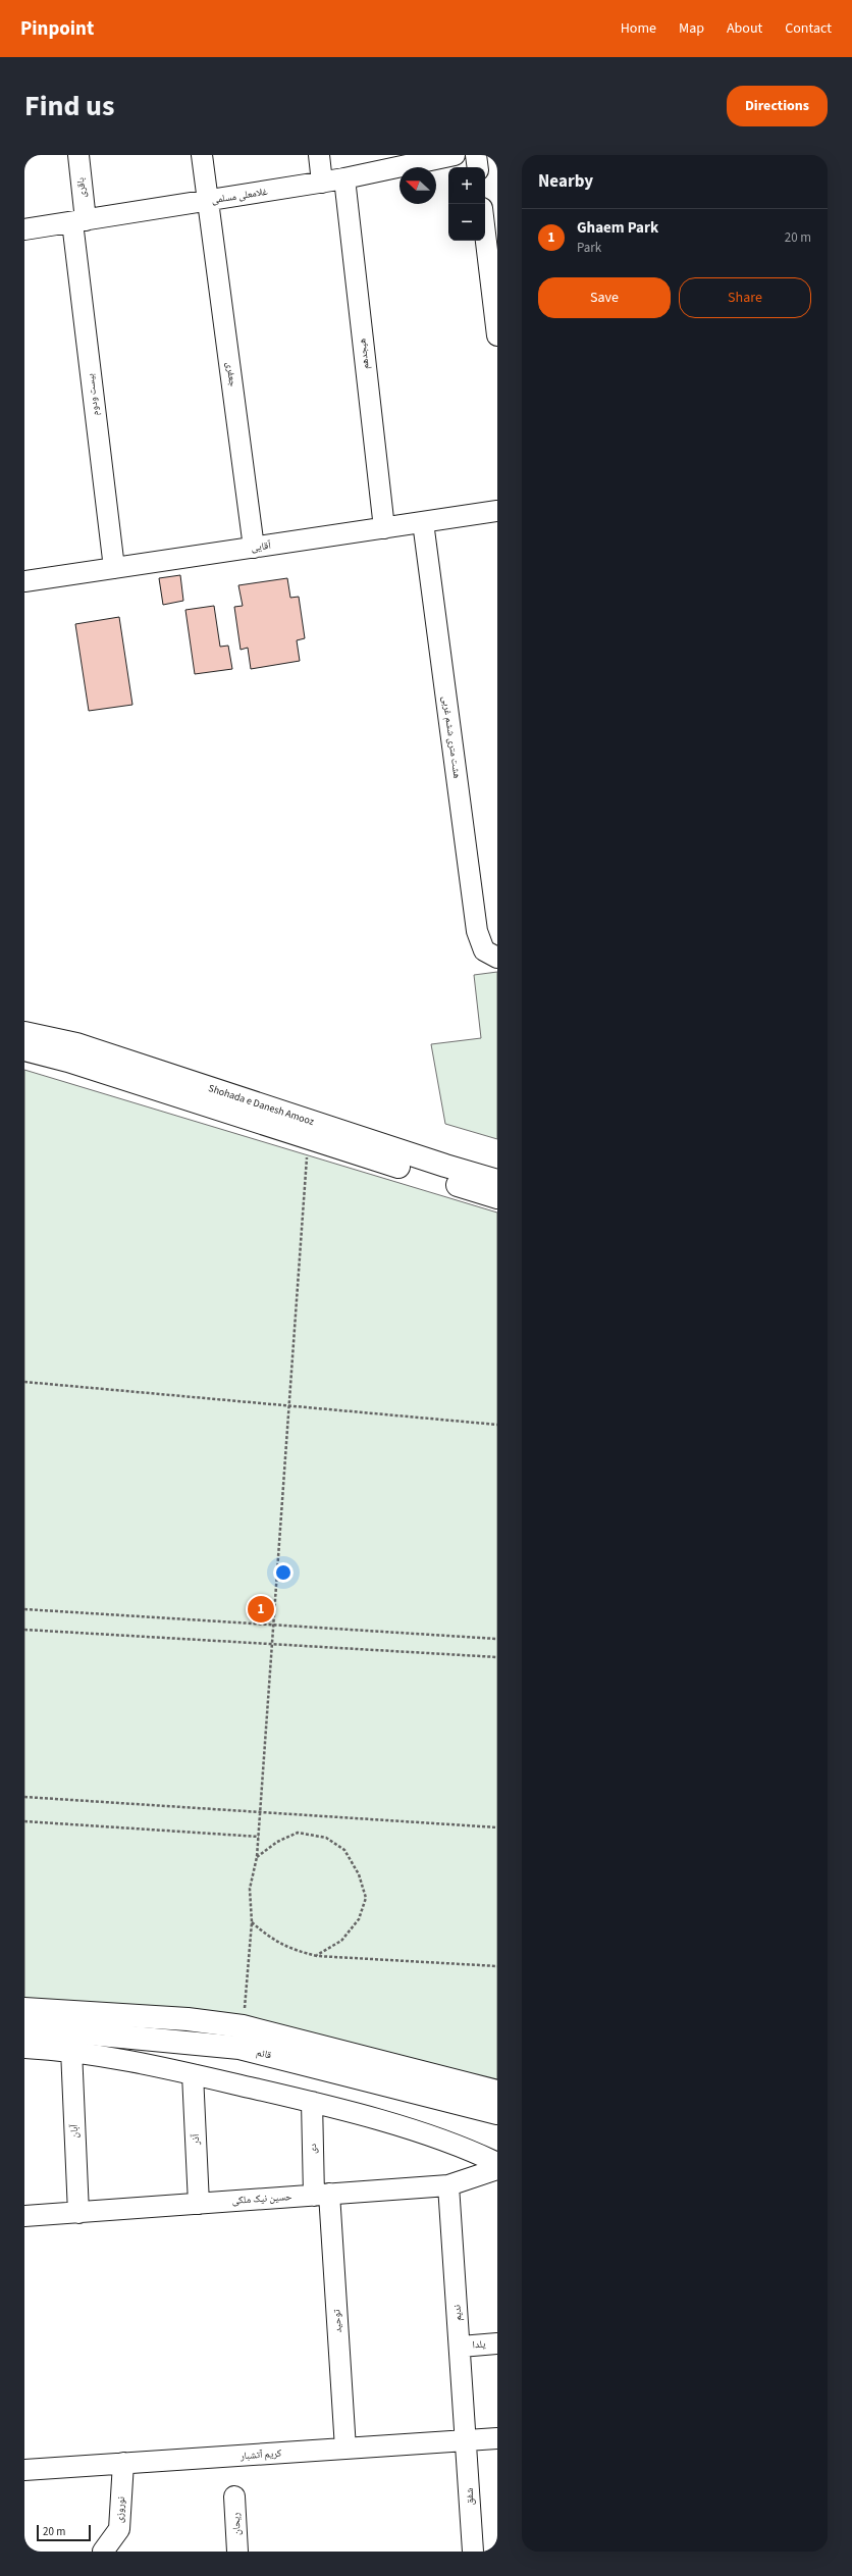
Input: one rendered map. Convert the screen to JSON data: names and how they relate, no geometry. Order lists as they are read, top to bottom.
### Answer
{
  "streets": {
    "main road": ["Shohada e Danesh Amooz", "قائم"],
    "street": [
      "باقری",
      "غلامعلی مسلمی",
      "هیجدهم",
      "جعفری",
      "بیست ودوم",
      "آقایی",
      "هشت متری ششم غربی",
      "آبان",
      "آذر",
      "دی",
      "حسین نیک ملکی",
      "ندیم",
      "توحید",
      "یلدا",
      "کریم آتشبار",
      "شفق",
      "نوروزی",
      "ریحان"
    ]
  },
  "crossings": [
    ["باقری", "غلامعلی مسلمی"],
    ["باقری", "بیست ودوم"],
    ["غلامعلی مسلمی", "هیجدهم"],
    ["غلامعلی مسلمی", "جعفری"],
    ["غلامعلی مسلمی", "بیست ودوم"],
    ["هیجدهم", "آقایی"],
    ["جعفری", "آقایی"],
    ["بیست ودوم", "آقایی"],
    ["آقایی", "هشت متری ششم غربی"],
    ["آبان", "حسین نیک ملکی"],
    ["آذر", "حسین نیک ملکی"],
    ["دی", "حسین نیک ملکی"],
    ["دی", "توحید"],
    ["حسین نیک ملکی", "ندیم"],
    ["حسین نیک ملکی", "توحید"],
    ["ندیم", "یلدا"],
    ["ندیم", "کریم آتشبار"],
    ["ندیم", "شفق"],
    ["توحید", "کریم آتشبار"],
    ["کریم آتشبار", "شفق"],
    ["کریم آتشبار", "نوروزی"]
  ],
  "scale_bar": "20 m",
  "north": "left",
  "page": {
    "header": "Pinpoint",
    "nav": [
      "Home",
      "Map",
      "About",
      "Contact"
    ],
    "title": "Find us",
    "buttons": [
      "Directions",
      ["Save", "Share"]
    ],
    "heading": "Nearby",
    "map_buttons": ["+", "−"],
    "list": [
      {
        "mark": "1",
        "name": "Ghaem Park",
        "note": "Park",
        "value": "20 m"
      }
    ],
    "pins": "1",
    "scale": "20 m"
  }
}
